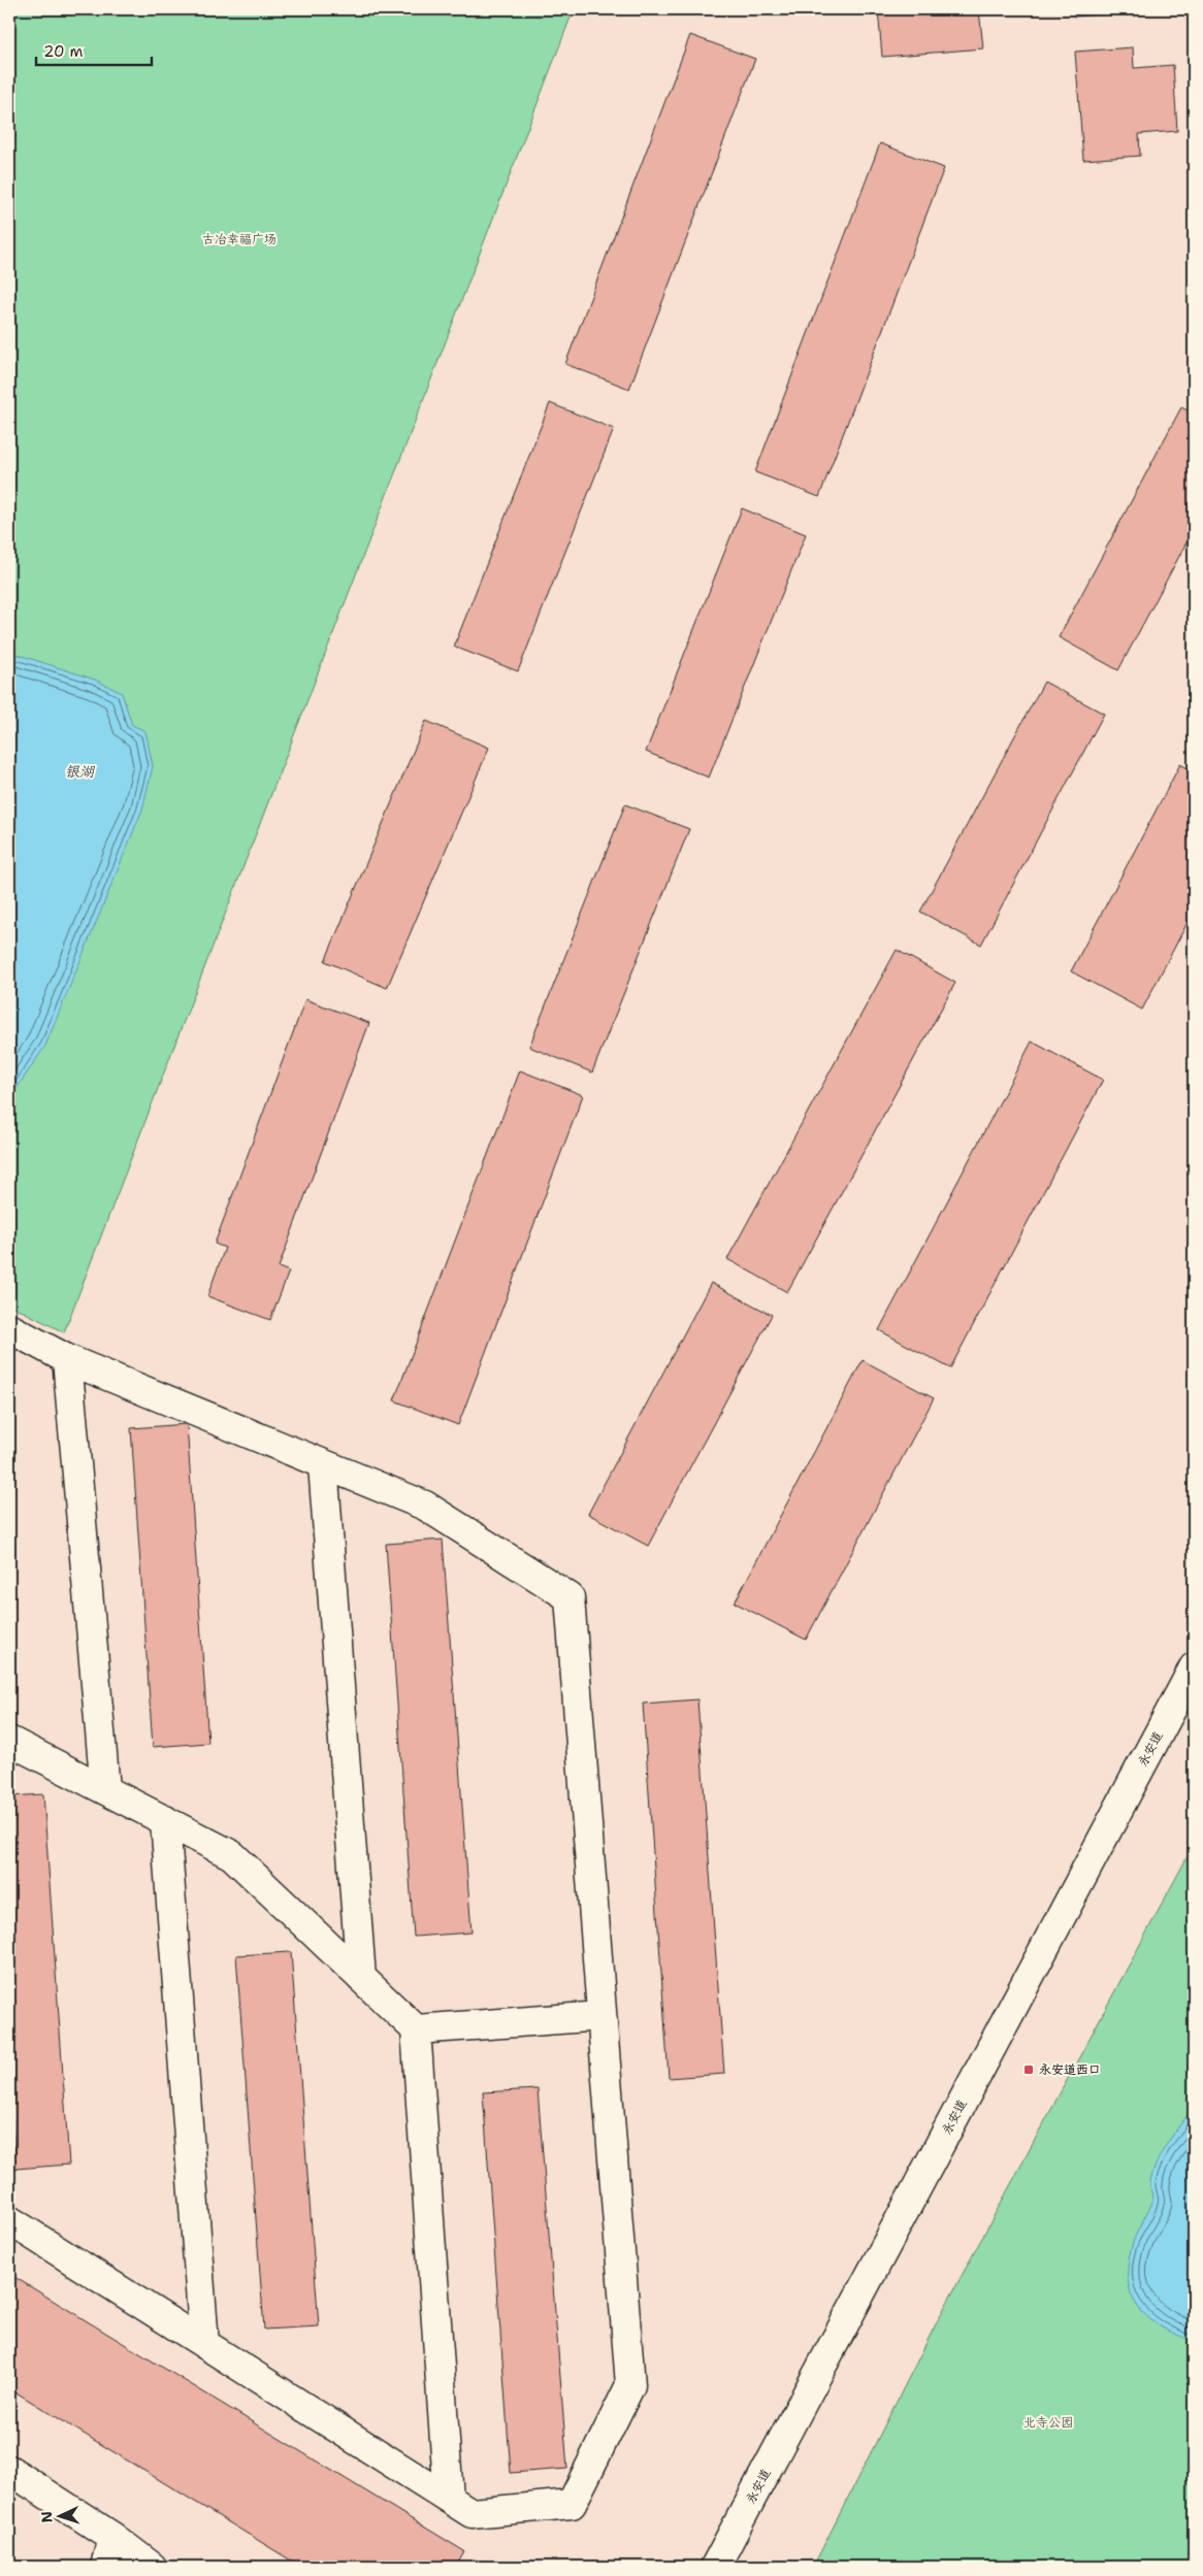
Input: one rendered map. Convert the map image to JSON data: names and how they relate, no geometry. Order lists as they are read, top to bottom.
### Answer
{
  "streets": {
    "street": ["永安道"]
  },
  "water": ["银湖"],
  "parks": ["古冶幸福广场", "北寺公园"],
  "places": {
    "transit": ["永安道西口"]
  },
  "scale_bar": "20 m",
  "north": "left"
}
